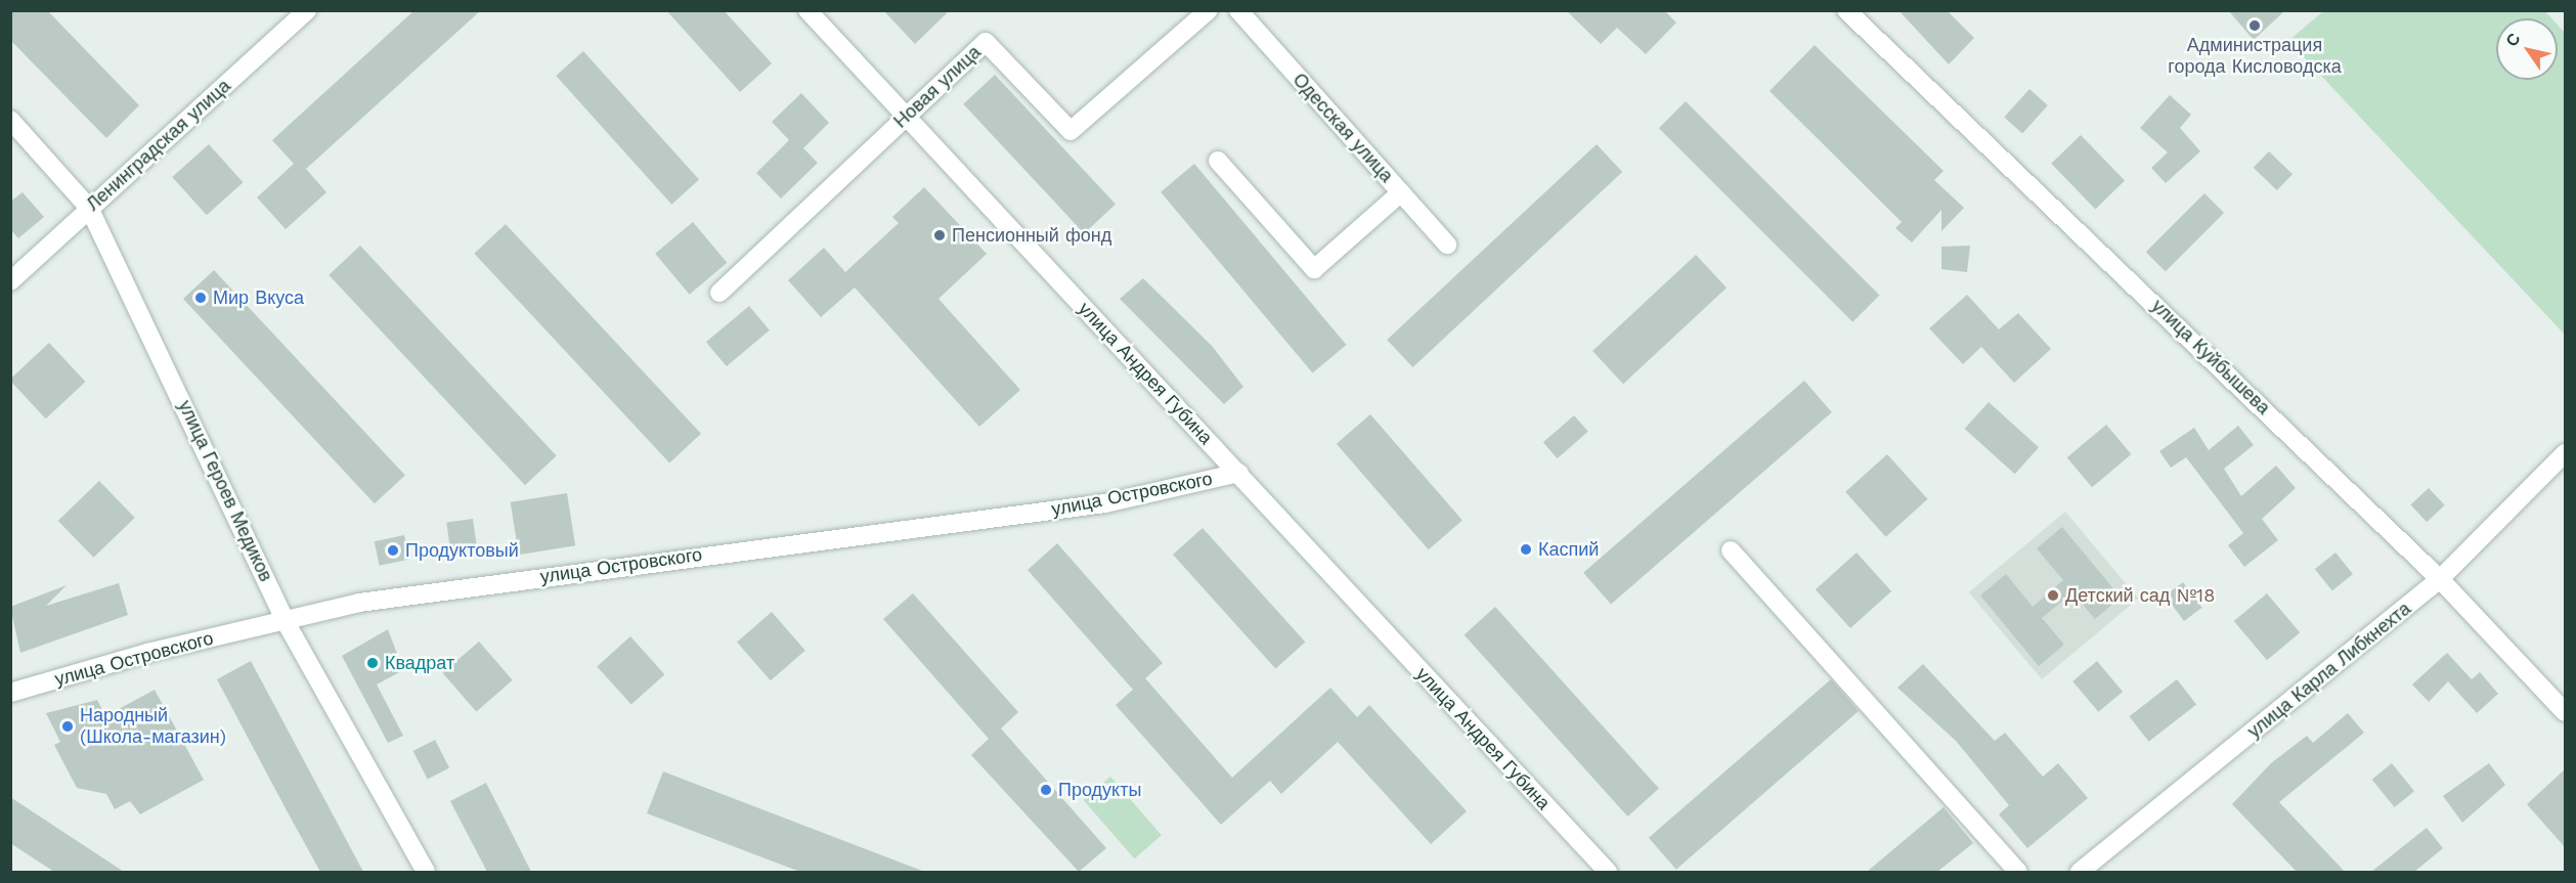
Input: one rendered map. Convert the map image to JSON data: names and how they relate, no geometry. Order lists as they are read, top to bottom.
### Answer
{
  "streets": {
    "street": [
      "Новая улица",
      "Одесская улица",
      "Ленинградская улица",
      "улица Куйбышева",
      "улица Андрея Губина",
      "улица Героев Медиков",
      "улица Островского",
      "улица Карла Либкнехта"
    ]
  },
  "crossings": [
    ["Новая улица", "улица Андрея Губина"],
    ["Ленинградская улица", "улица Героев Медиков"],
    ["улица Куйбышева", "улица Карла Либкнехта"],
    ["улица Андрея Губина", "улица Островского"],
    ["улица Героев Медиков", "улица Островского"]
  ],
  "places": [
    "Администрация города Кисловодска",
    "Пенсионный фонд",
    "Мир Вкуса",
    "Каспий",
    "Продуктовый",
    "Детский сад №18",
    "Квадрат",
    "Народный (Школа-магазин)",
    "Продукты"
  ],
  "north": "top left"
}
